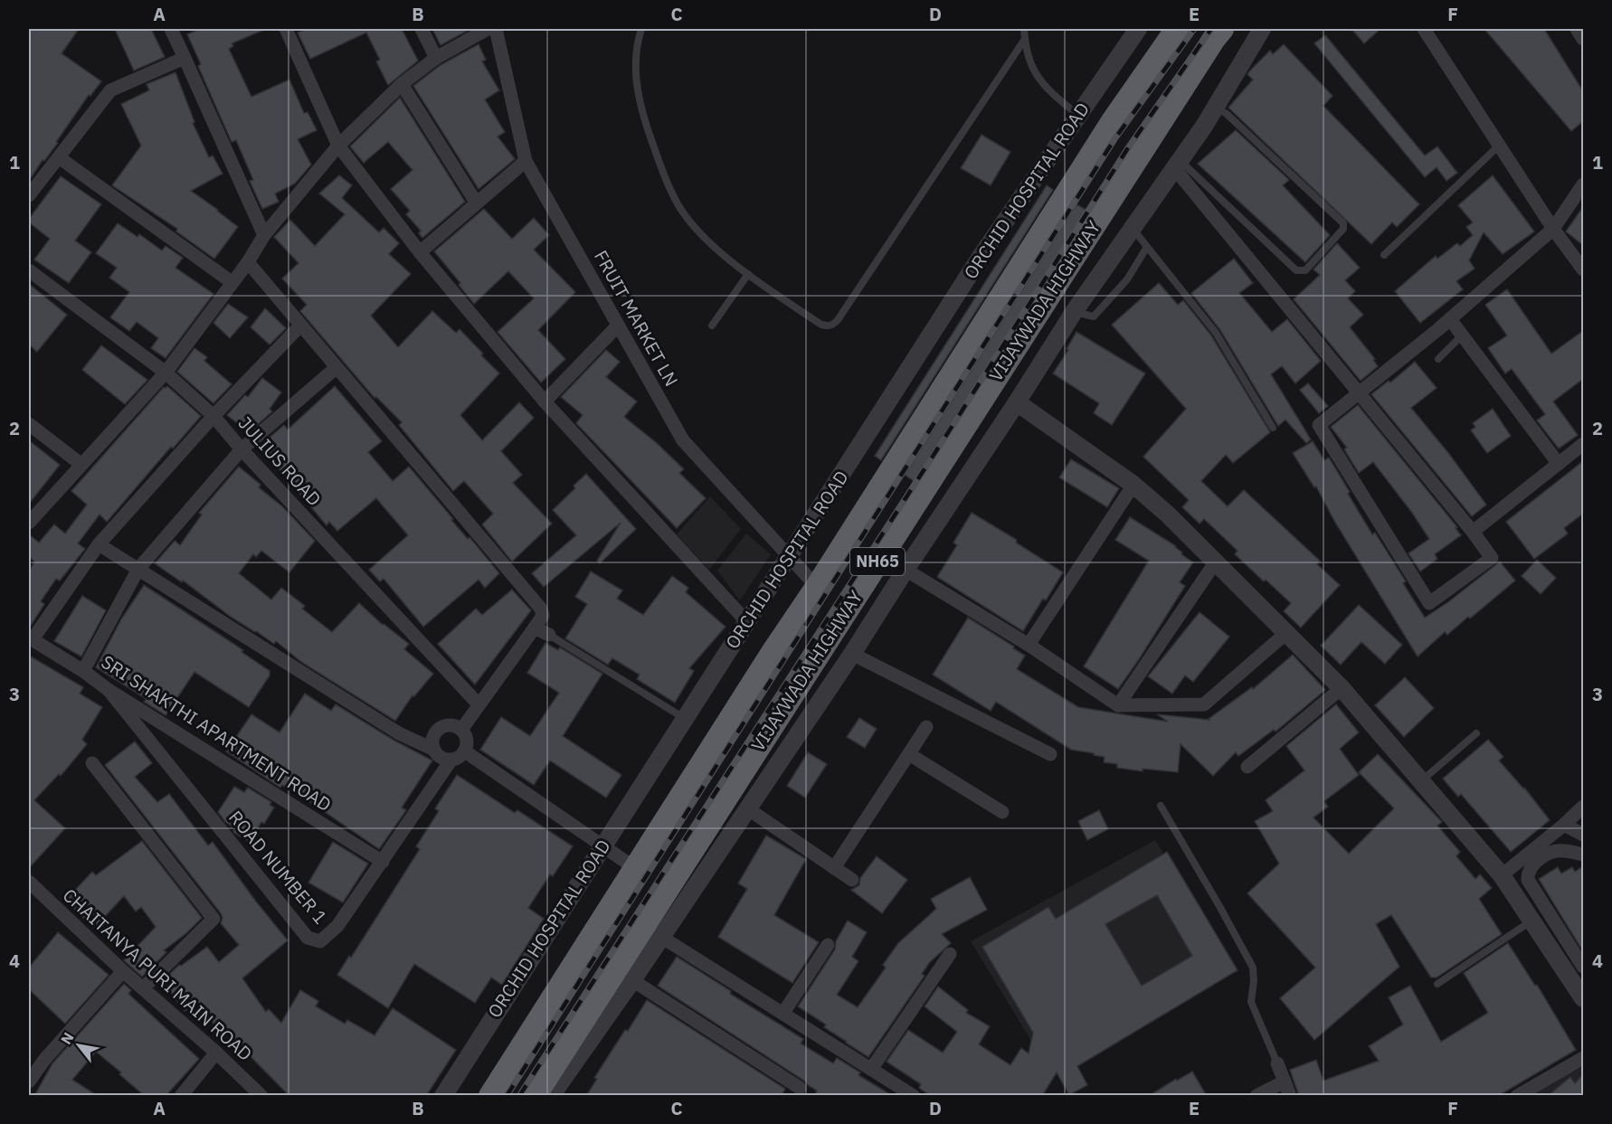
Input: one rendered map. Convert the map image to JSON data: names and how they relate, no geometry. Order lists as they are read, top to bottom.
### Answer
{
  "streets": {
    "highway": ["VIJAYWADA HIGHWAY", "NH65"],
    "street": [
      "ORCHID HOSPITAL ROAD",
      "FRUIT MARKET LN",
      "JULIUS ROAD",
      "SRI SHAKTHI APARTMENT ROAD",
      "ROAD NUMBER 1",
      "CHAITANYA PURI MAIN ROAD"
    ]
  },
  "crossings": [
    ["ORCHID HOSPITAL ROAD", "FRUIT MARKET LN"],
    ["FRUIT MARKET LN", "NH65"],
    ["SRI SHAKTHI APARTMENT ROAD", "ROAD NUMBER 1"]
  ],
  "north": "top left",
  "grid": {
    "columns": [
      "A",
      "B",
      "C",
      "D",
      "E",
      "F"
    ],
    "rows": [
      "1",
      "2",
      "3",
      "4"
    ]
  }
}
